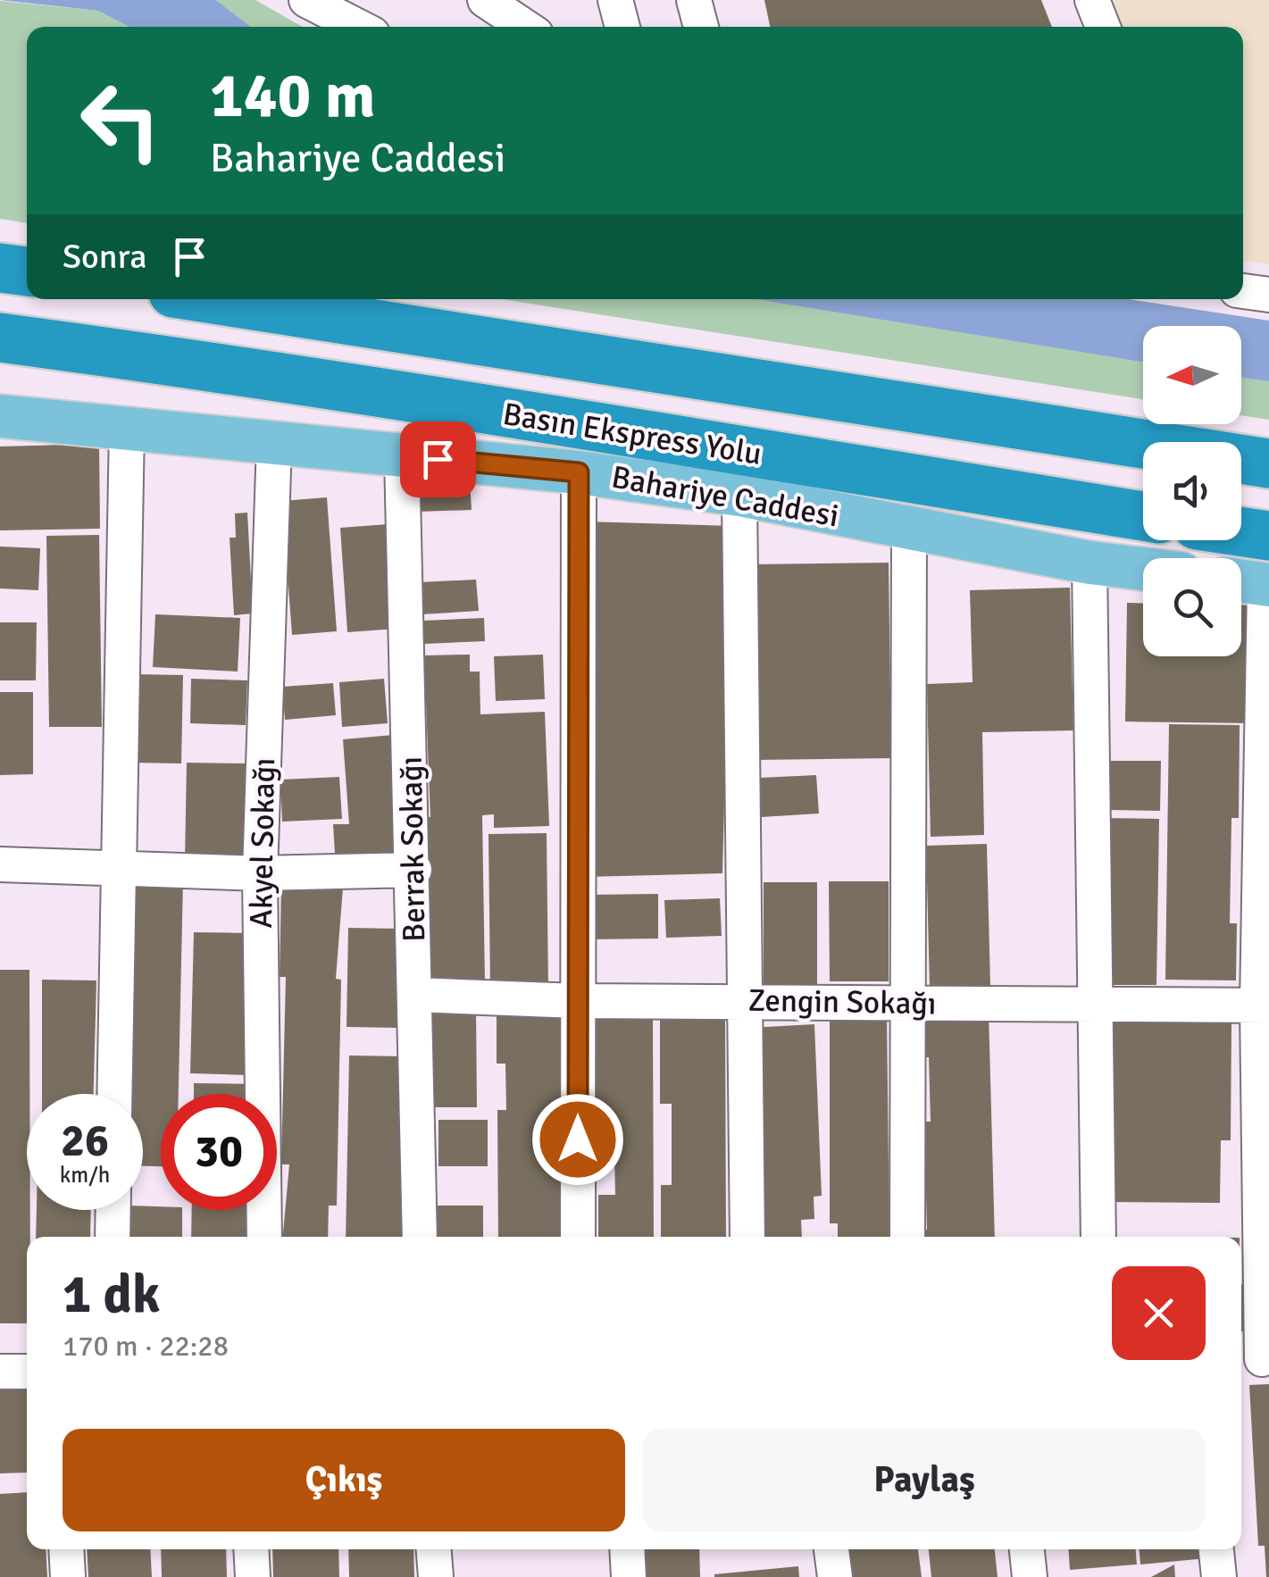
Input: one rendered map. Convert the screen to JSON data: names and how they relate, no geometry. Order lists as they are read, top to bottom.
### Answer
{
  "streets": {
    "highway": ["Basın Ekspress Yolu"],
    "main road": ["Bahariye Caddesi"],
    "street": ["Akyel Sokağı", "Berrak Sokağı", "Zengin Sokağı"]
  },
  "crossings": [
    ["Bahariye Caddesi", "Akyel Sokağı"],
    ["Bahariye Caddesi", "Berrak Sokağı"],
    ["Berrak Sokağı", "Zengin Sokağı"]
  ],
  "north": "left",
  "page": {
    "turn": ["140 m", "Bahariye Caddesi"],
    "then": "Sonra",
    "speed": "26 km/h",
    "limit": "30",
    "heading": ["1 dk", "170 m · 22:28"],
    "buttons": ["Çıkış", "Paylaş"]
  }
}
